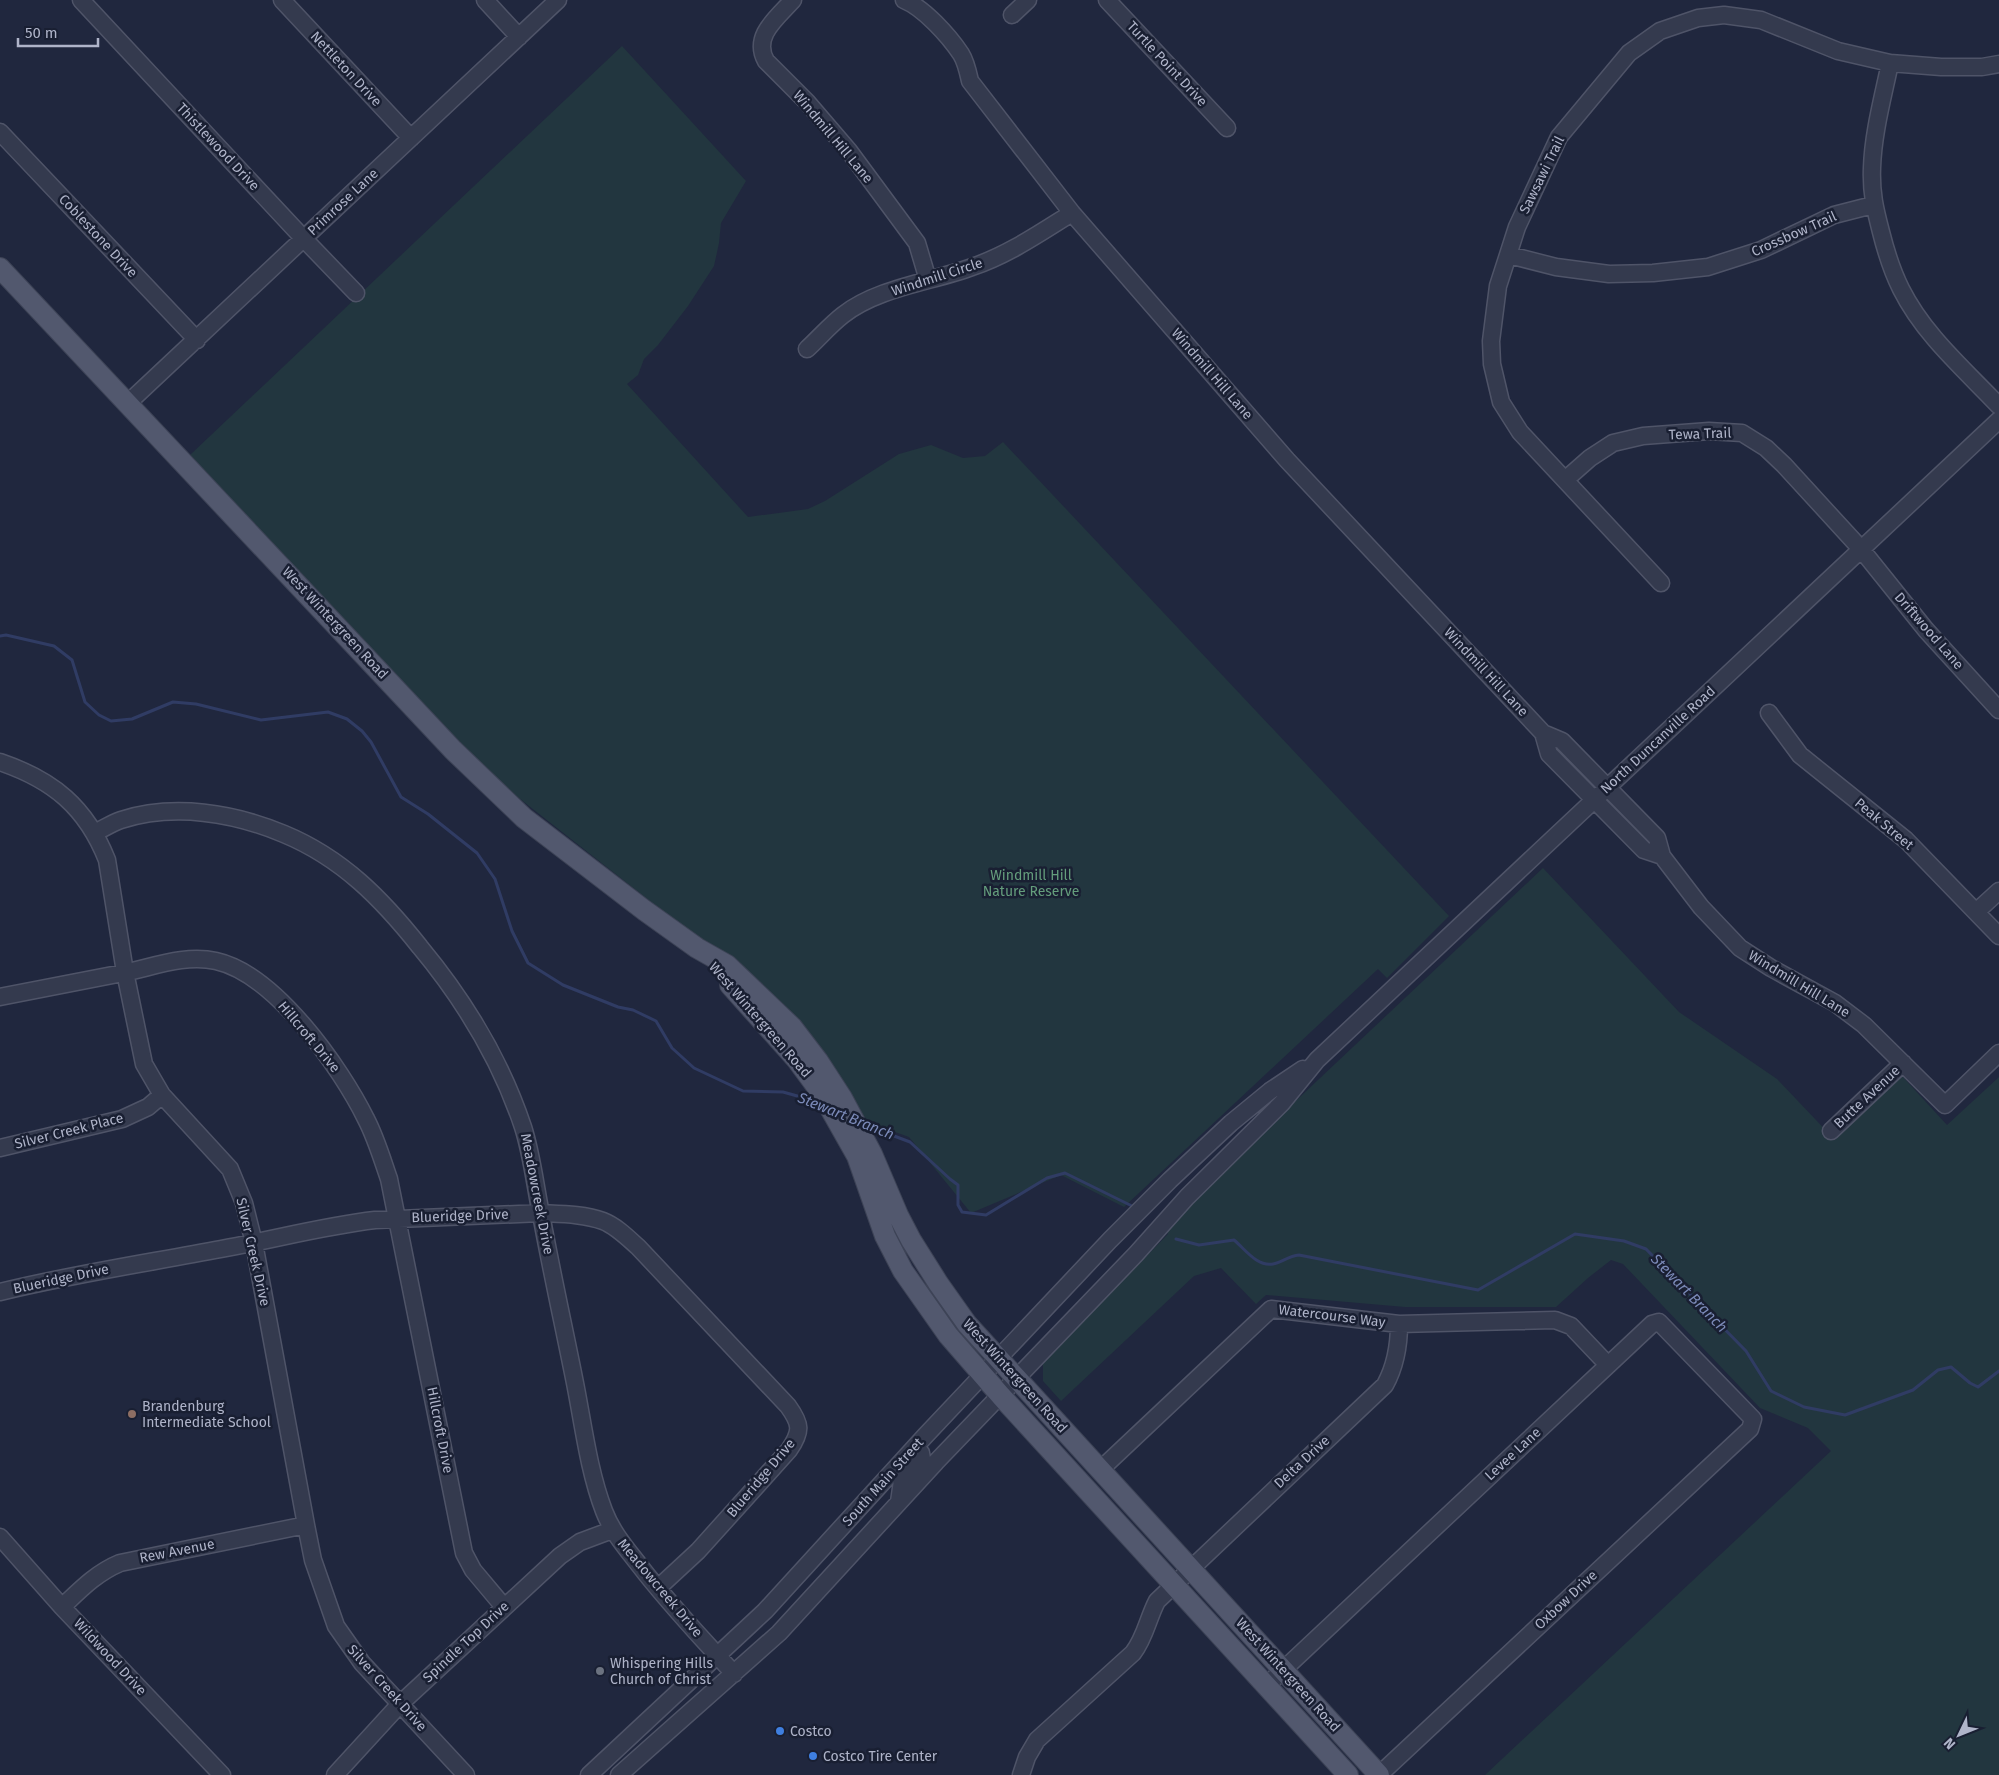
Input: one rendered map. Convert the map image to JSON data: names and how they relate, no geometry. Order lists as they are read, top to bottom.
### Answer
{
  "streets": {
    "main road": ["West Wintergreen Road"],
    "street": [
      "Turtle Point Drive",
      "Nettleton Drive",
      "Windmill Hill Lane",
      "Thistlewood Drive",
      "Sawsawi Trail",
      "Primrose Lane",
      "Crossbow Trail",
      "Coblestone Drive",
      "Windmill Circle",
      "Tewa Trail",
      "Driftwood Lane",
      "North Duncanville Road",
      "Peak Street",
      "Hillcroft Drive",
      "Butte Avenue",
      "Silver Creek Place",
      "Meadowcreek Drive",
      "Blueridge Drive",
      "Silver Creek Drive",
      "Watercourse Way",
      "Levee Lane",
      "Delta Drive",
      "South Main Street",
      "Rew Avenue",
      "Oxbow Drive",
      "Spindle Top Drive",
      "Wildwood Drive"
    ]
  },
  "crossings": [
    ["Nettleton Drive", "Primrose Lane"],
    ["Windmill Hill Lane", "Windmill Circle"],
    ["Windmill Hill Lane", "North Duncanville Road"],
    ["Windmill Hill Lane", "Butte Avenue"],
    ["Thistlewood Drive", "Primrose Lane"],
    ["Sawsawi Trail", "Crossbow Trail"],
    ["Sawsawi Trail", "Tewa Trail"],
    ["Primrose Lane", "Coblestone Drive"],
    ["Primrose Lane", "West Wintergreen Road"],
    ["Tewa Trail", "Driftwood Lane"],
    ["Tewa Trail", "North Duncanville Road"],
    ["West Wintergreen Road", "Watercourse Way"],
    ["West Wintergreen Road", "Levee Lane"],
    ["West Wintergreen Road", "Delta Drive"],
    ["West Wintergreen Road", "South Main Street"],
    ["West Wintergreen Road", "Oxbow Drive"],
    ["Driftwood Lane", "North Duncanville Road"],
    ["North Duncanville Road", "South Main Street"],
    ["Hillcroft Drive", "Blueridge Drive"],
    ["Hillcroft Drive", "Silver Creek Drive"],
    ["Hillcroft Drive", "Spindle Top Drive"],
    ["Silver Creek Place", "Silver Creek Drive"],
    ["Meadowcreek Drive", "Blueridge Drive"],
    ["Meadowcreek Drive", "Silver Creek Drive"],
    ["Meadowcreek Drive", "South Main Street"],
    ["Meadowcreek Drive", "Spindle Top Drive"],
    ["Blueridge Drive", "Silver Creek Drive"],
    ["Silver Creek Drive", "Rew Avenue"],
    ["Silver Creek Drive", "Spindle Top Drive"],
    ["Watercourse Way", "Levee Lane"],
    ["Watercourse Way", "Delta Drive"],
    ["Levee Lane", "Oxbow Drive"],
    ["Rew Avenue", "Wildwood Drive"]
  ],
  "water": ["Stewart Branch"],
  "parks": ["Windmill Hill Nature Reserve"],
  "places": [
    "Brandenburg Intermediate School",
    "Whispering Hills Church of Christ",
    "Costco",
    "Costco Tire Center"
  ],
  "scale_bar": "50 m",
  "north": "bottom left"
}
